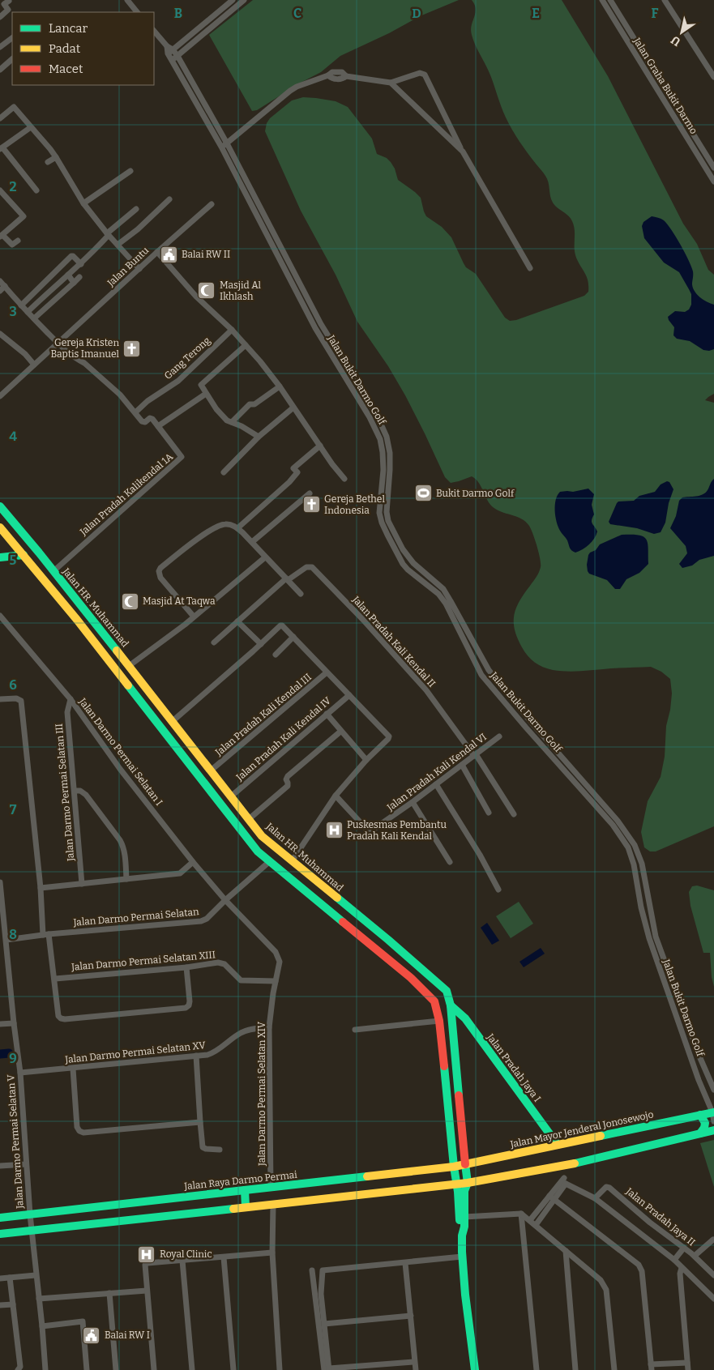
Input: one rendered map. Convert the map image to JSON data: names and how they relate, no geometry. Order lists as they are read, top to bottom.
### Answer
{
  "streets": {
    "main road": [
      "Jalan HR. Muhammad",
      "Jalan Pradah Jaya I",
      "Jalan Mayor Jenderal Jonosewojo",
      "Jalan Raya Darmo Permai"
    ],
    "street": [
      "Jalan Graha Bukit Darmo",
      "Jalan Buntu",
      "Gang Terong",
      "Jalan Bukit Darmo Golf",
      "Jalan Pradah Kalikendal 1A",
      "Jalan Pradah Kali Kendal II",
      "Jalan Pradah Kali Kendal III",
      "Jalan Pradah Kali Kendal IV",
      "Jalan Darmo Permai Selatan I",
      "Jalan Pradah Kali Kendal VI",
      "Jalan Darmo Permai Selatan III",
      "Jalan Darmo Permai Selatan",
      "Jalan Darmo Permai Selatan XIII",
      "Jalan Darmo Permai Selatan XV",
      "Jalan Darmo Permai Selatan XIV",
      "Jalan Darmo Permai Selatan V",
      "Jalan Pradah Jaya II"
    ]
  },
  "crossings": [
    ["Jalan Bukit Darmo Golf", "Jalan Mayor Jenderal Jonosewojo"],
    ["Jalan Pradah Kalikendal 1A", "Jalan HR. Muhammad"],
    ["Jalan HR. Muhammad", "Jalan Pradah Kali Kendal III"],
    ["Jalan HR. Muhammad", "Jalan Pradah Kali Kendal IV"],
    ["Jalan HR. Muhammad", "Jalan Pradah Jaya I"],
    ["Jalan HR. Muhammad", "Jalan Mayor Jenderal Jonosewojo"],
    ["Jalan Pradah Kali Kendal II", "Jalan Pradah Kali Kendal VI"],
    ["Jalan Darmo Permai Selatan I", "Jalan Darmo Permai Selatan III"],
    ["Jalan Darmo Permai Selatan I", "Jalan Darmo Permai Selatan"],
    ["Jalan Darmo Permai Selatan I", "Jalan Darmo Permai Selatan XIV"],
    ["Jalan Darmo Permai Selatan", "Jalan Darmo Permai Selatan XIV"],
    ["Jalan Darmo Permai Selatan", "Jalan Darmo Permai Selatan V"],
    ["Jalan Darmo Permai Selatan XIII", "Jalan Darmo Permai Selatan XIV"],
    ["Jalan Darmo Permai Selatan XV", "Jalan Darmo Permai Selatan XIV"],
    ["Jalan Darmo Permai Selatan XV", "Jalan Darmo Permai Selatan V"],
    ["Jalan Pradah Jaya I", "Jalan Mayor Jenderal Jonosewojo"],
    ["Jalan Darmo Permai Selatan XIV", "Jalan Raya Darmo Permai"],
    ["Jalan Mayor Jenderal Jonosewojo", "Jalan Raya Darmo Permai"],
    ["Jalan Darmo Permai Selatan V", "Jalan Raya Darmo Permai"]
  ],
  "places": {
    "public building": ["Balai RW II", "Balai RW I"],
    "mosque": ["Masjid Al Ikhlash", "Masjid At Taqwa"],
    "church": ["Gereja Kristen Baptis Imanuel", "Gereja Bethel Indonesia"],
    "sports": ["Bukit Darmo Golf"],
    "hospital": ["Puskesmas Pembantu Pradah Kali Kendal", "Royal Clinic"]
  },
  "legend": ["Lancar", "Padat", "Macet"],
  "north": "bottom left",
  "grid": {
    "columns": [
      "B",
      "C",
      "D",
      "E",
      "F"
    ],
    "rows": [
      "2",
      "3",
      "4",
      "5",
      "6",
      "7",
      "8",
      "9"
    ]
  }
}
